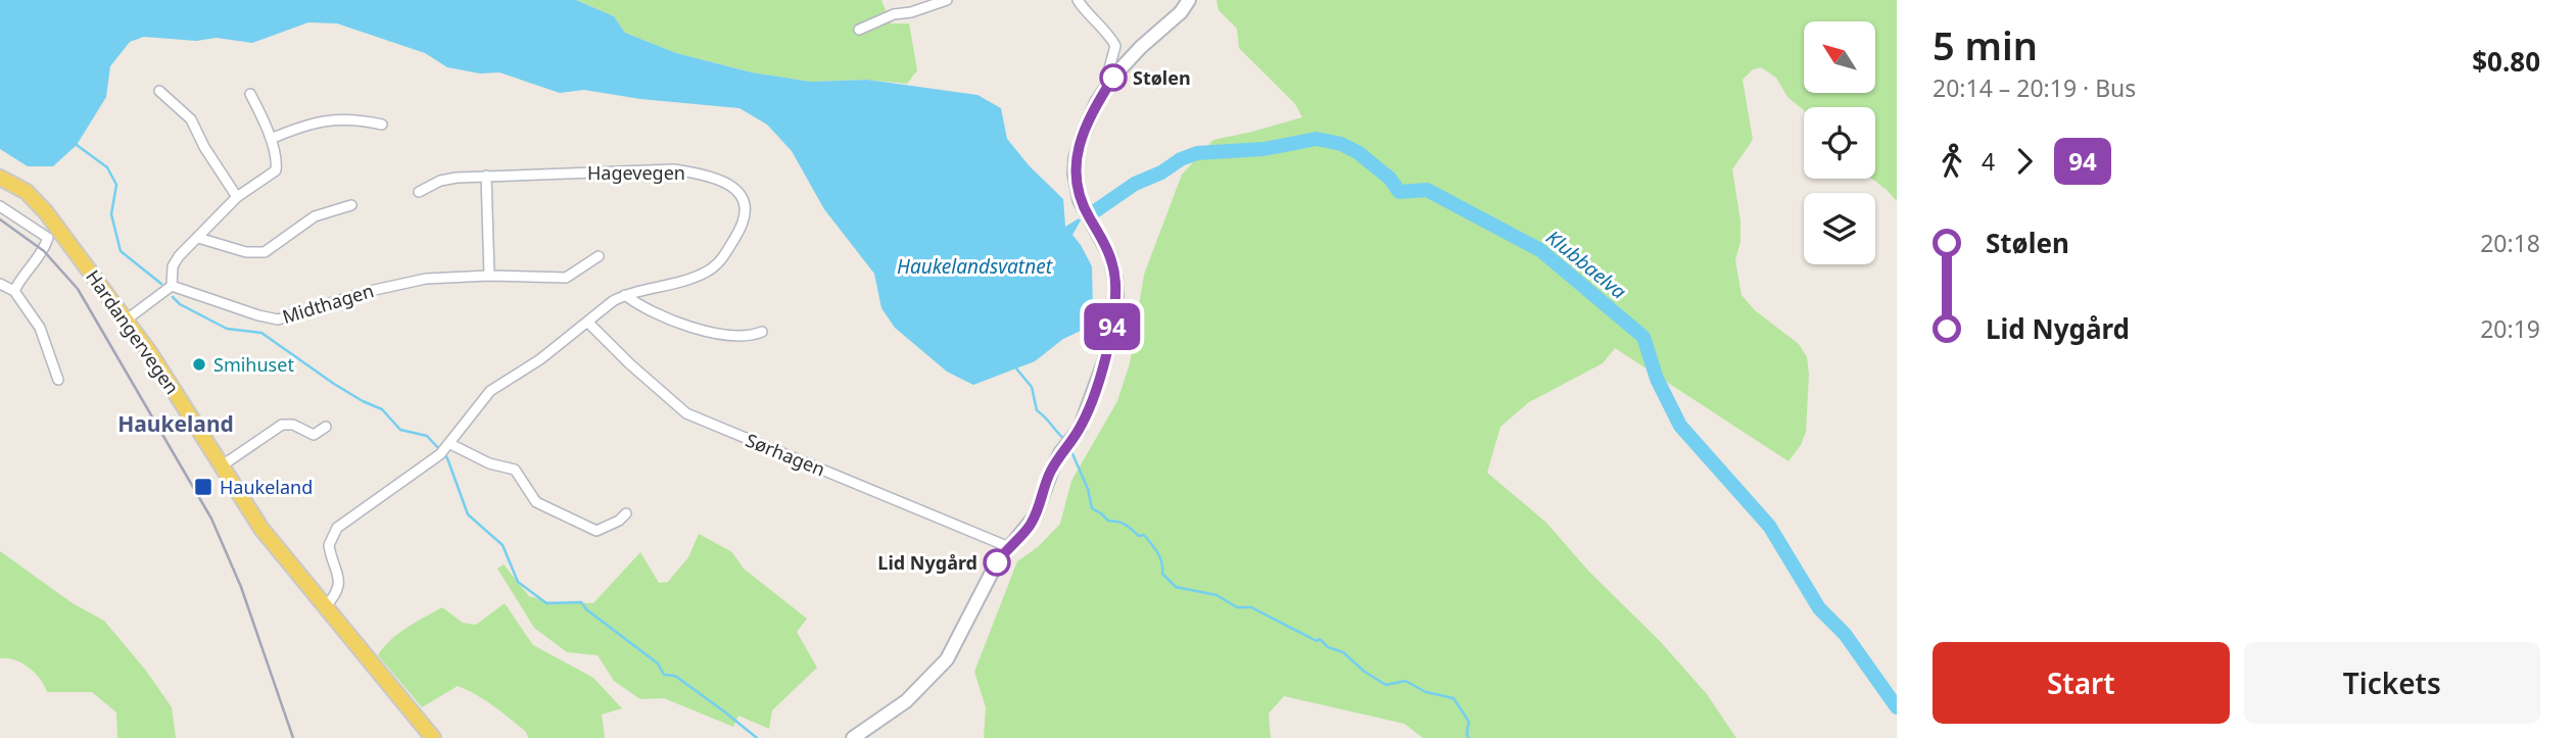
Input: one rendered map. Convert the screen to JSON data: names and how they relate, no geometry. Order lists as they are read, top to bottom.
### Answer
{
  "streets": {
    "main road": ["Hardangervegen"],
    "street": ["Hagevegen", "Midthagen", "Sørhagen"]
  },
  "crossings": [
    ["Hagevegen", "Hardangervegen"],
    ["Hagevegen", "Sørhagen"]
  ],
  "districts": ["Haukeland"],
  "water": ["Klubbaelva", "Haukelandsvatnet"],
  "places": {
    "other": ["Stølen", "Smihuset", "Lid Nygård"],
    "transit": ["Haukeland"]
  },
  "lines": ["bus line 94"],
  "north": "top left",
  "page": {
    "on_map": "94",
    "heading": ["5 min", "20:14 – 20:19 · Bus", "$0.80"],
    "legs": ["4", "94"],
    "list": [
      {
        "name": "Stølen",
        "value": "20:18"
      },
      {
        "name": "Lid Nygård",
        "value": "20:19"
      }
    ],
    "buttons": ["Start", "Tickets"]
  }
}
